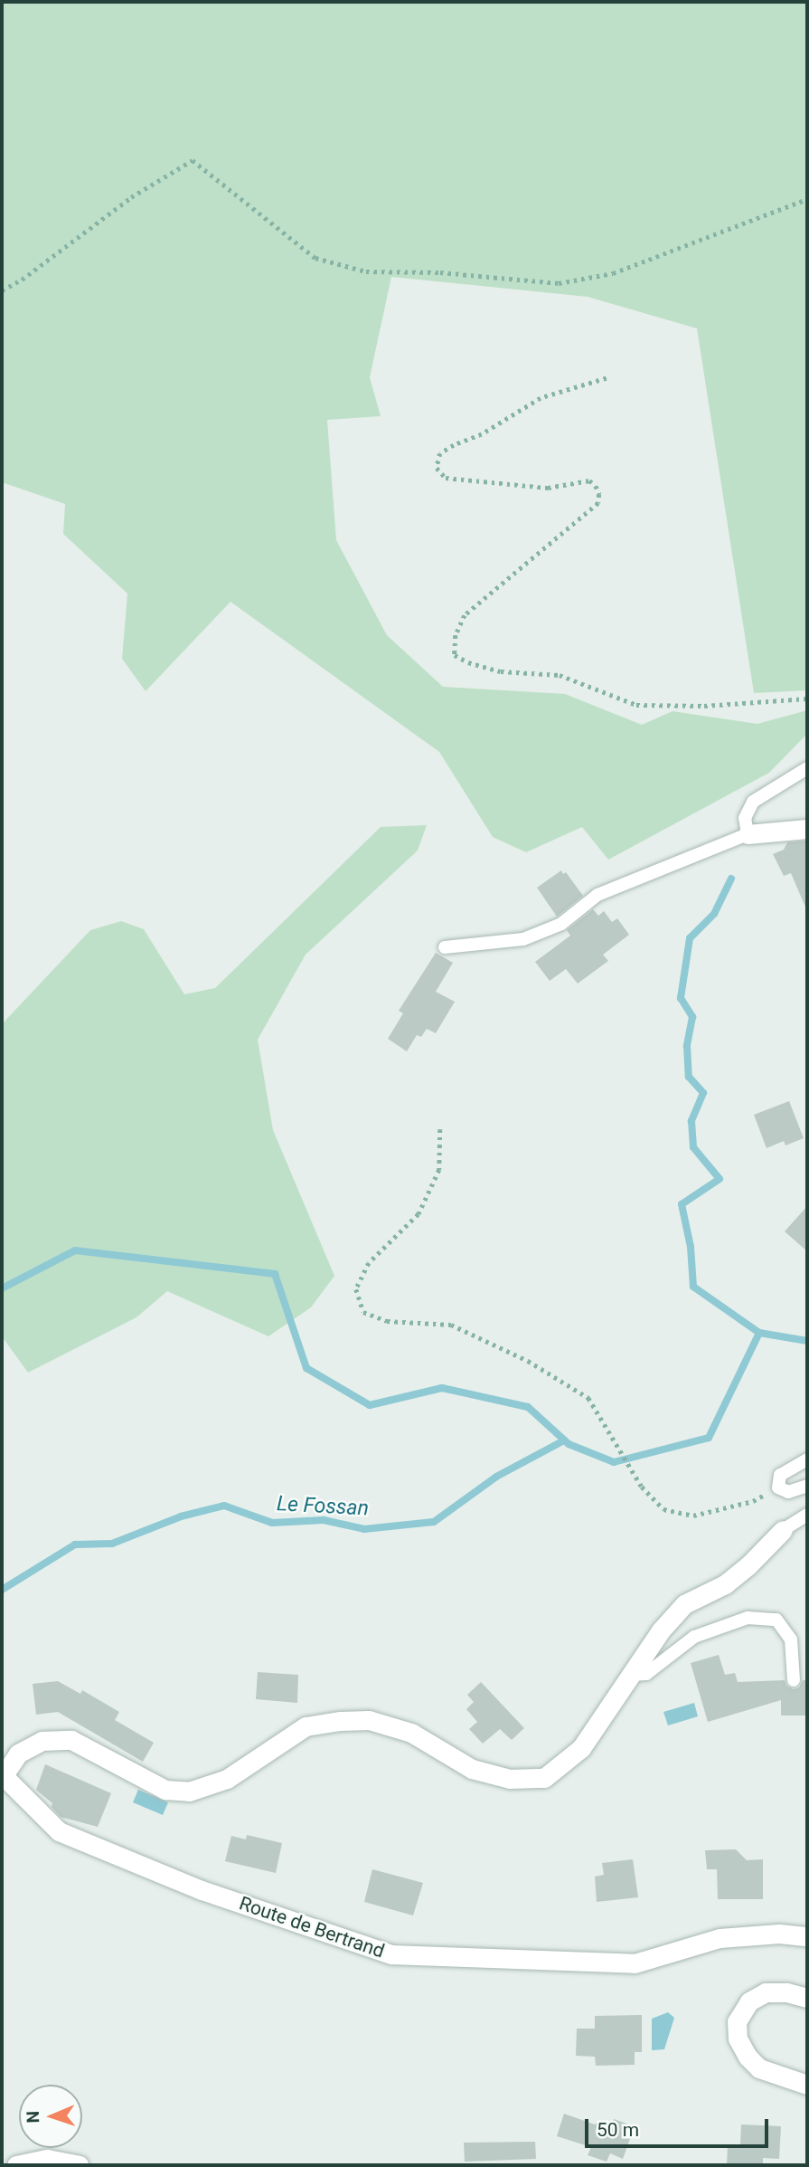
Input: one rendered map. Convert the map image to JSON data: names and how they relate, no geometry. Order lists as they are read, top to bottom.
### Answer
{
  "streets": {
    "street": ["Route de Bertrand"]
  },
  "water": ["Le Fossan"],
  "scale_bar": "50 m",
  "north": "left"
}
